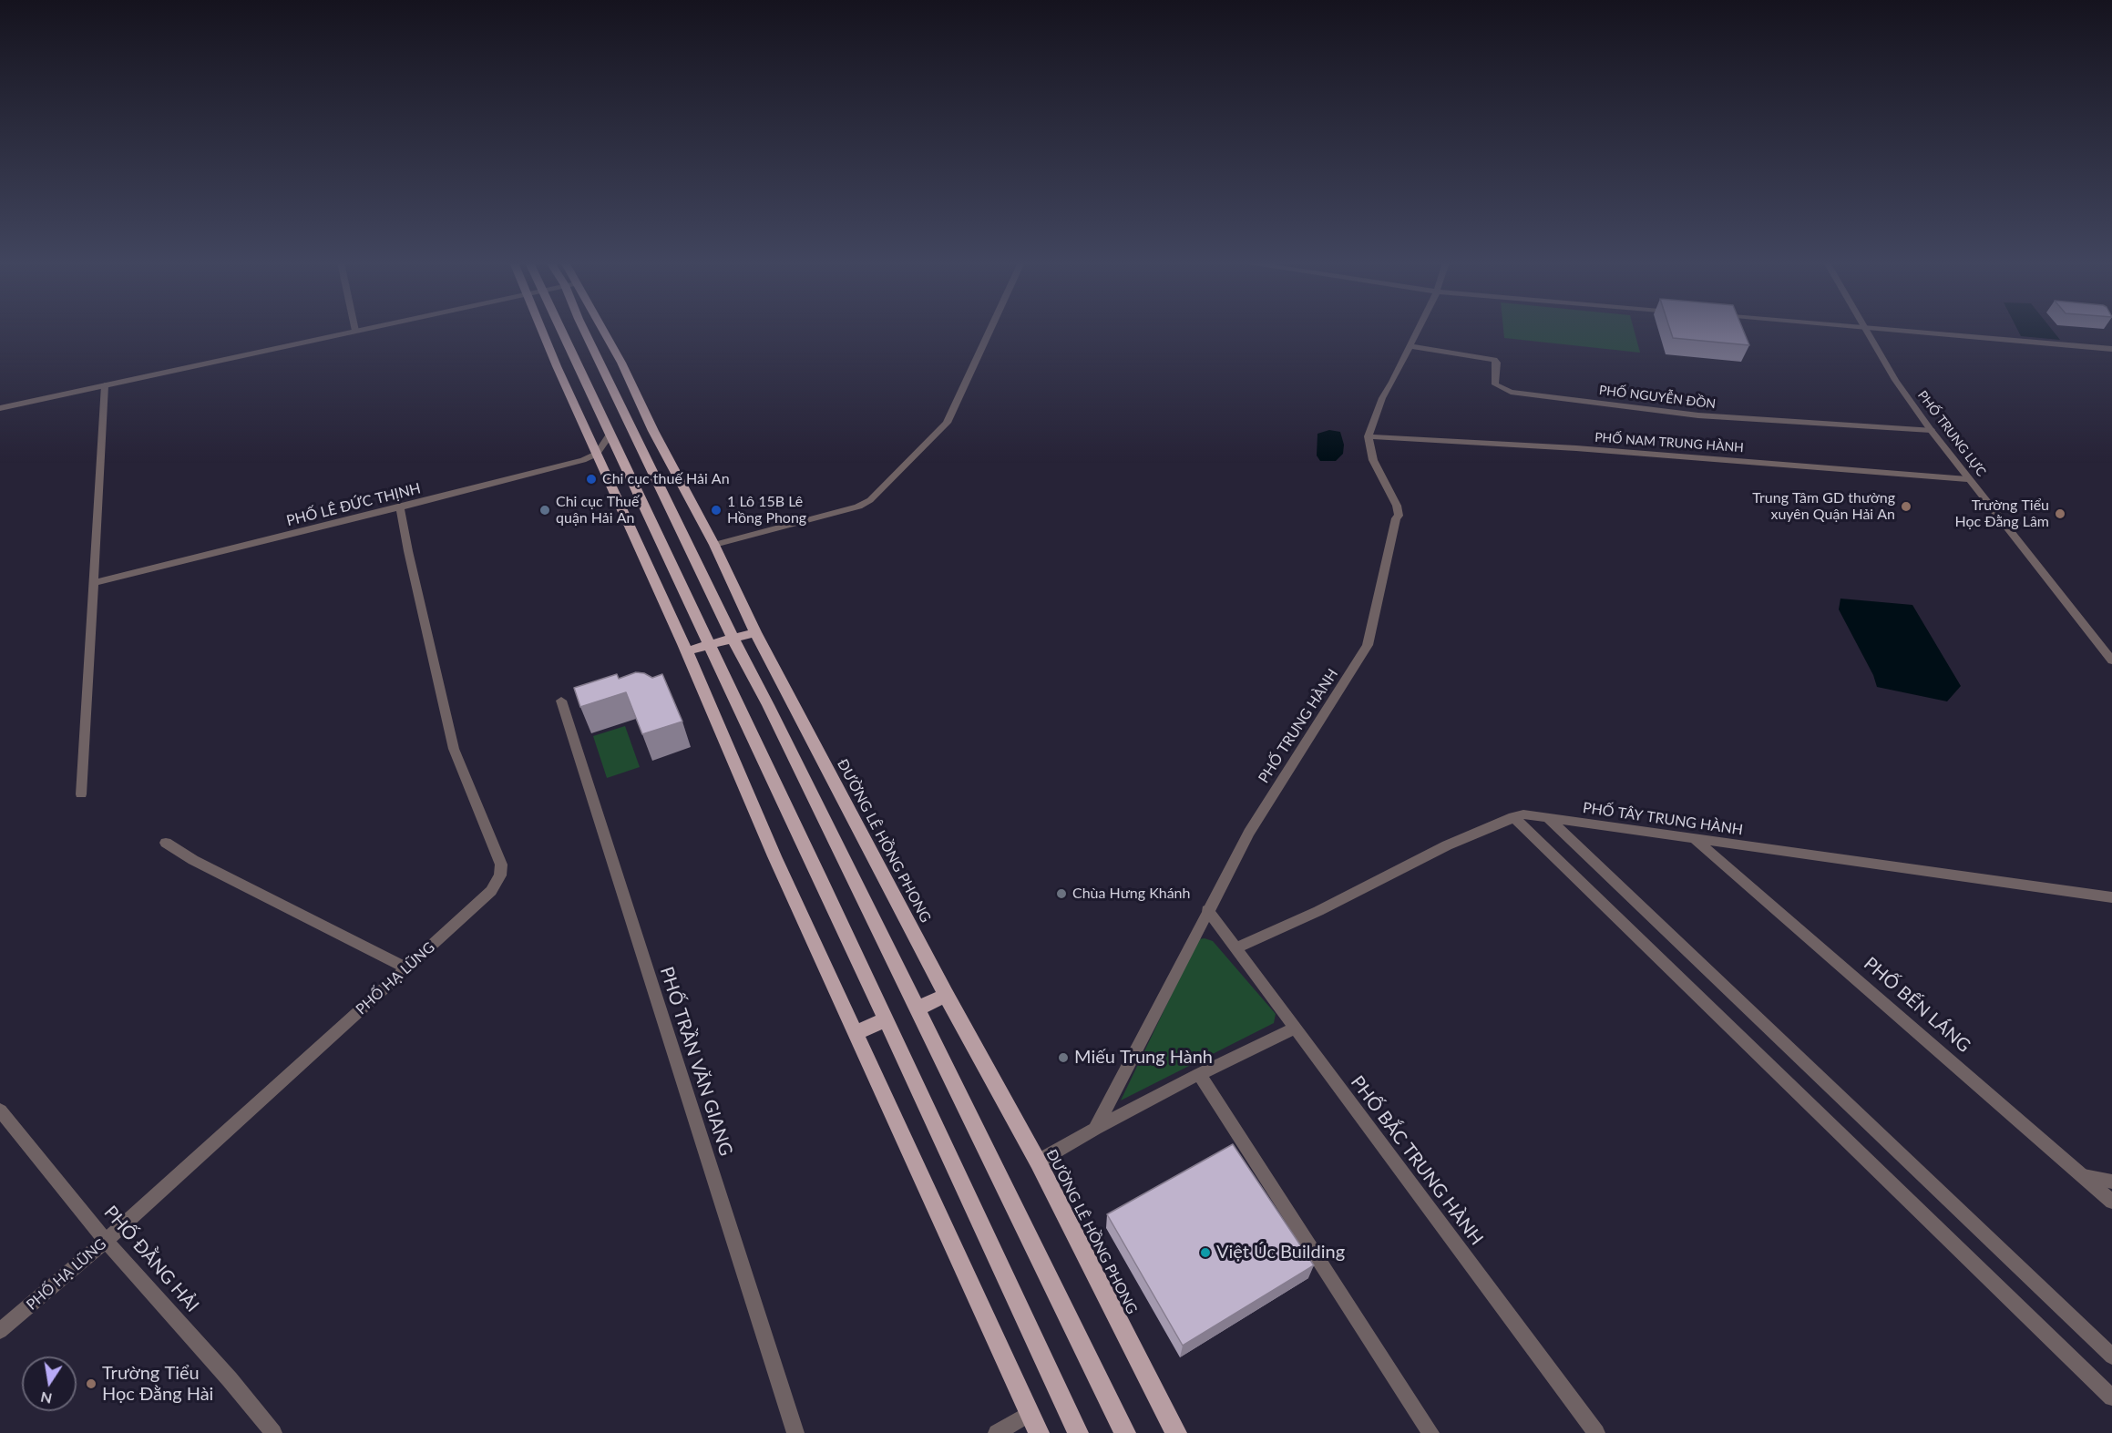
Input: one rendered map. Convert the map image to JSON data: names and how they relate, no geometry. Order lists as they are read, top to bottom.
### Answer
{
  "streets": {
    "main road": ["ĐƯỜNG LÊ HỒNG PHONG"],
    "street": [
      "PHỐ NGUYỄN ĐỒN",
      "PHỐ TRUNG LỰC",
      "PHỐ NAM TRUNG HÀNH",
      "PHỐ LÊ ĐỨC THỊNH",
      "PHỐ TRUNG HÀNH",
      "PHỐ TÂY TRUNG HÀNH",
      "PHỐ HẠ LŨNG",
      "PHỐ BẾN LÁNG",
      "PHỐ TRẦN VĂN GIANG",
      "PHỐ BẮC TRUNG HÀNH",
      "PHỐ ĐẰNG HẢI"
    ]
  },
  "crossings": [
    ["PHỐ NGUYỄN ĐỒN", "PHỐ TRUNG LỰC"],
    ["PHỐ TRUNG LỰC", "PHỐ NAM TRUNG HÀNH"],
    ["PHỐ NAM TRUNG HÀNH", "PHỐ TRUNG HÀNH"],
    ["PHỐ LÊ ĐỨC THỊNH", "PHỐ HẠ LŨNG"],
    ["PHỐ TRUNG HÀNH", "PHỐ BẮC TRUNG HÀNH"],
    ["PHỐ TÂY TRUNG HÀNH", "PHỐ BẾN LÁNG"],
    ["PHỐ TÂY TRUNG HÀNH", "PHỐ BẮC TRUNG HÀNH"],
    ["PHỐ HẠ LŨNG", "PHỐ ĐẰNG HẢI"]
  ],
  "places": [
    "Chi cục thuế Hải An",
    "Trung Tâm GD thường xuyên Quận Hải An",
    "Chi cục Thuế quận Hải An",
    "1 Lô 15B Lê Hồng Phong",
    "Trường Tiểu Học Đằng Lâm",
    "Chùa Hưng Khánh",
    "Miếu Trung Hành",
    "Việt Úc Building",
    "Trường Tiểu Học Đằng Hài"
  ],
  "north": "bottom"
}
